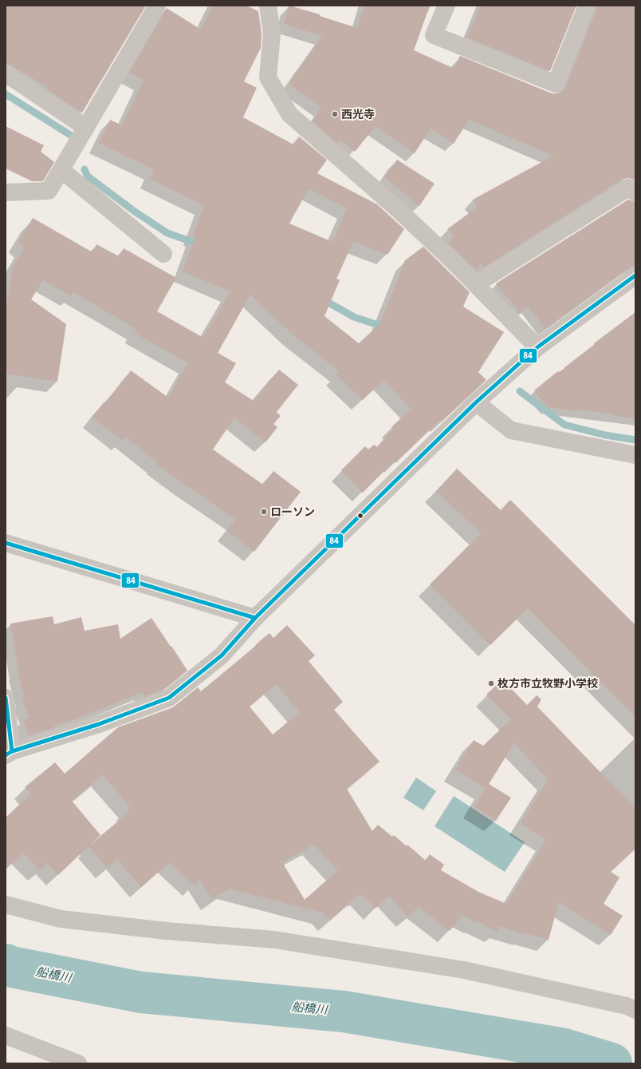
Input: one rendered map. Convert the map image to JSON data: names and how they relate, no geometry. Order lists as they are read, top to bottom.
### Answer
{
  "water": ["船橋川"],
  "places": ["西光寺", "ローソン", "枚方市立牧野小学校"],
  "lines": ["transit line 84"]
}
